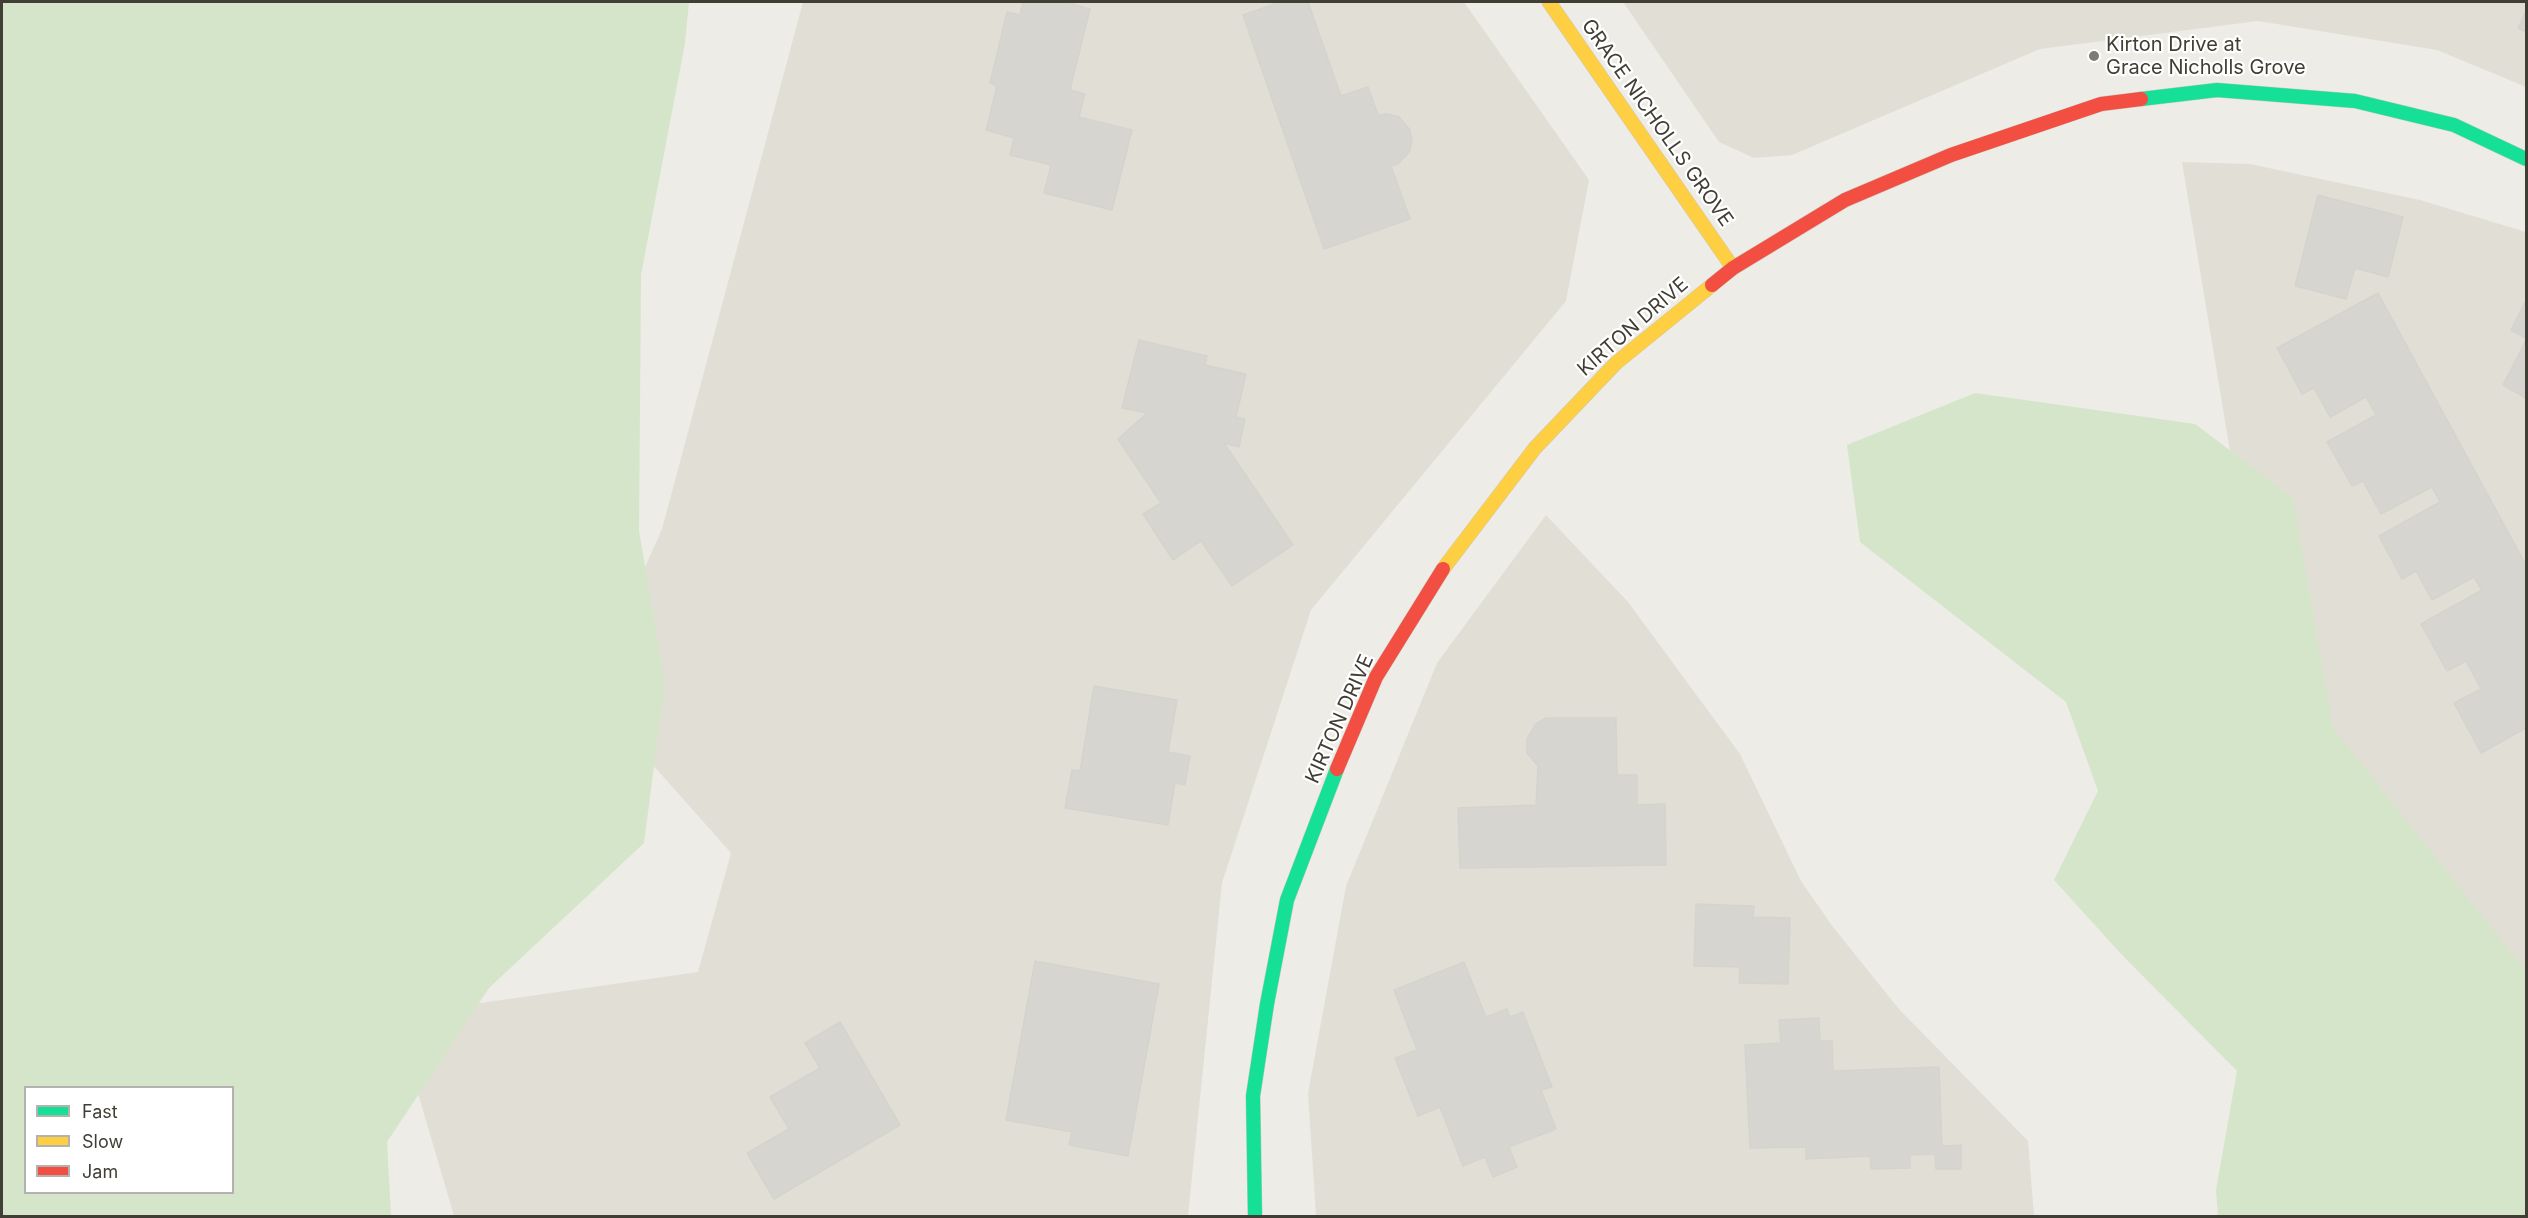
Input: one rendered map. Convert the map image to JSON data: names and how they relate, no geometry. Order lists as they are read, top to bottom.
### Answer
{
  "streets": {
    "street": ["GRACE NICHOLLS GROVE", "KIRTON DRIVE"]
  },
  "crossings": [
    ["GRACE NICHOLLS GROVE", "KIRTON DRIVE"]
  ],
  "places": ["Kirton Drive at Grace Nicholls Grove"],
  "legend": ["Fast", "Slow", "Jam"]
}
